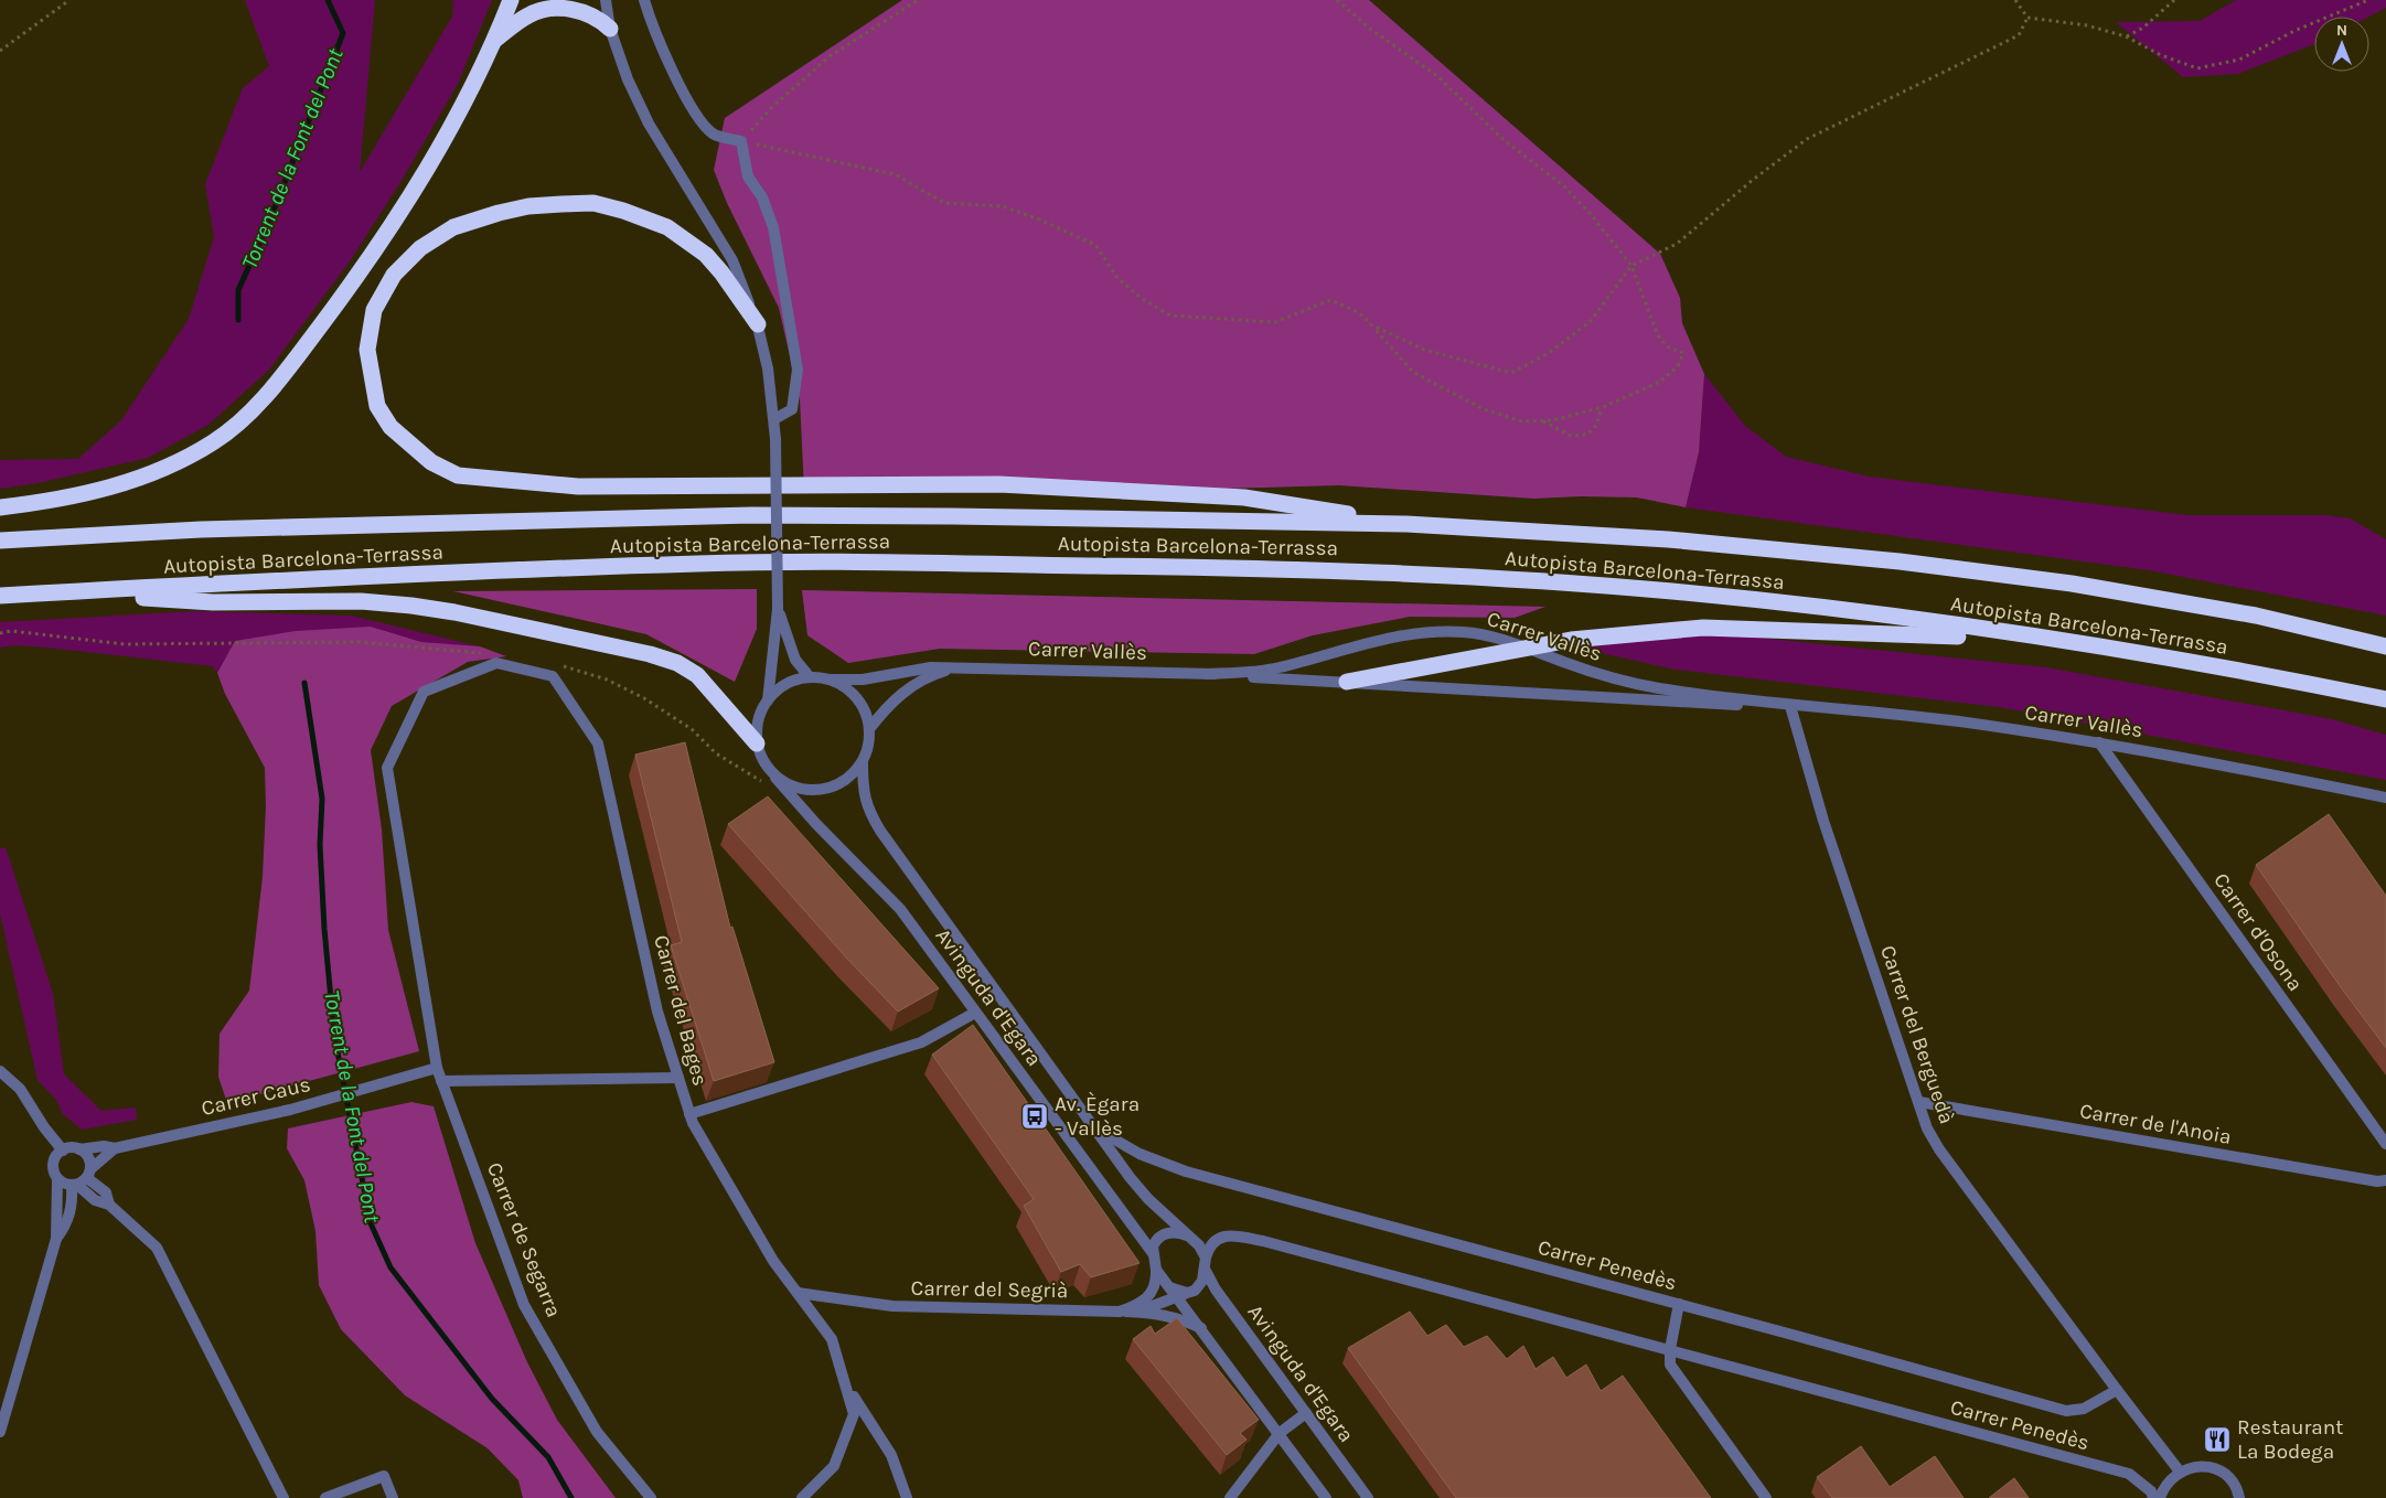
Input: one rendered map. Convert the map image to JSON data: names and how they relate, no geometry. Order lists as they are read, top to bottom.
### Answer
{
  "streets": {
    "highway": ["Autopista Barcelona-Terrassa"],
    "street": [
      "Carrer Vallès",
      "Carrer d'Osona",
      "Avinguda d'Egara",
      "Carrer del Bages",
      "Carrer del Berguedà",
      "Carrer Caus",
      "Carrer de l'Anoia",
      "Carrer de Segarra",
      "Carrer Penedès",
      "Carrer del Segrià"
    ]
  },
  "crossings": [
    ["Carrer Vallès", "Carrer d'Osona"],
    ["Carrer Vallès", "Avinguda d'Egara"],
    ["Carrer Vallès", "Carrer del Berguedà"],
    ["Avinguda d'Egara", "Carrer Penedès"],
    ["Avinguda d'Egara", "Carrer del Segrià"],
    ["Carrer del Bages", "Carrer de Segarra"],
    ["Carrer del Bages", "Carrer del Segrià"],
    ["Carrer del Berguedà", "Carrer de l'Anoia"],
    ["Carrer del Berguedà", "Carrer Penedès"],
    ["Carrer Caus", "Carrer de Segarra"],
    ["Carrer Penedès", "Carrer del Segrià"]
  ],
  "water": ["Torrent de la Font del Pont"],
  "places": {
    "bus stop": ["Av. Ègara - Vallès"],
    "restaurant": ["Restaurant La Bodega"]
  },
  "north": "top"
}
